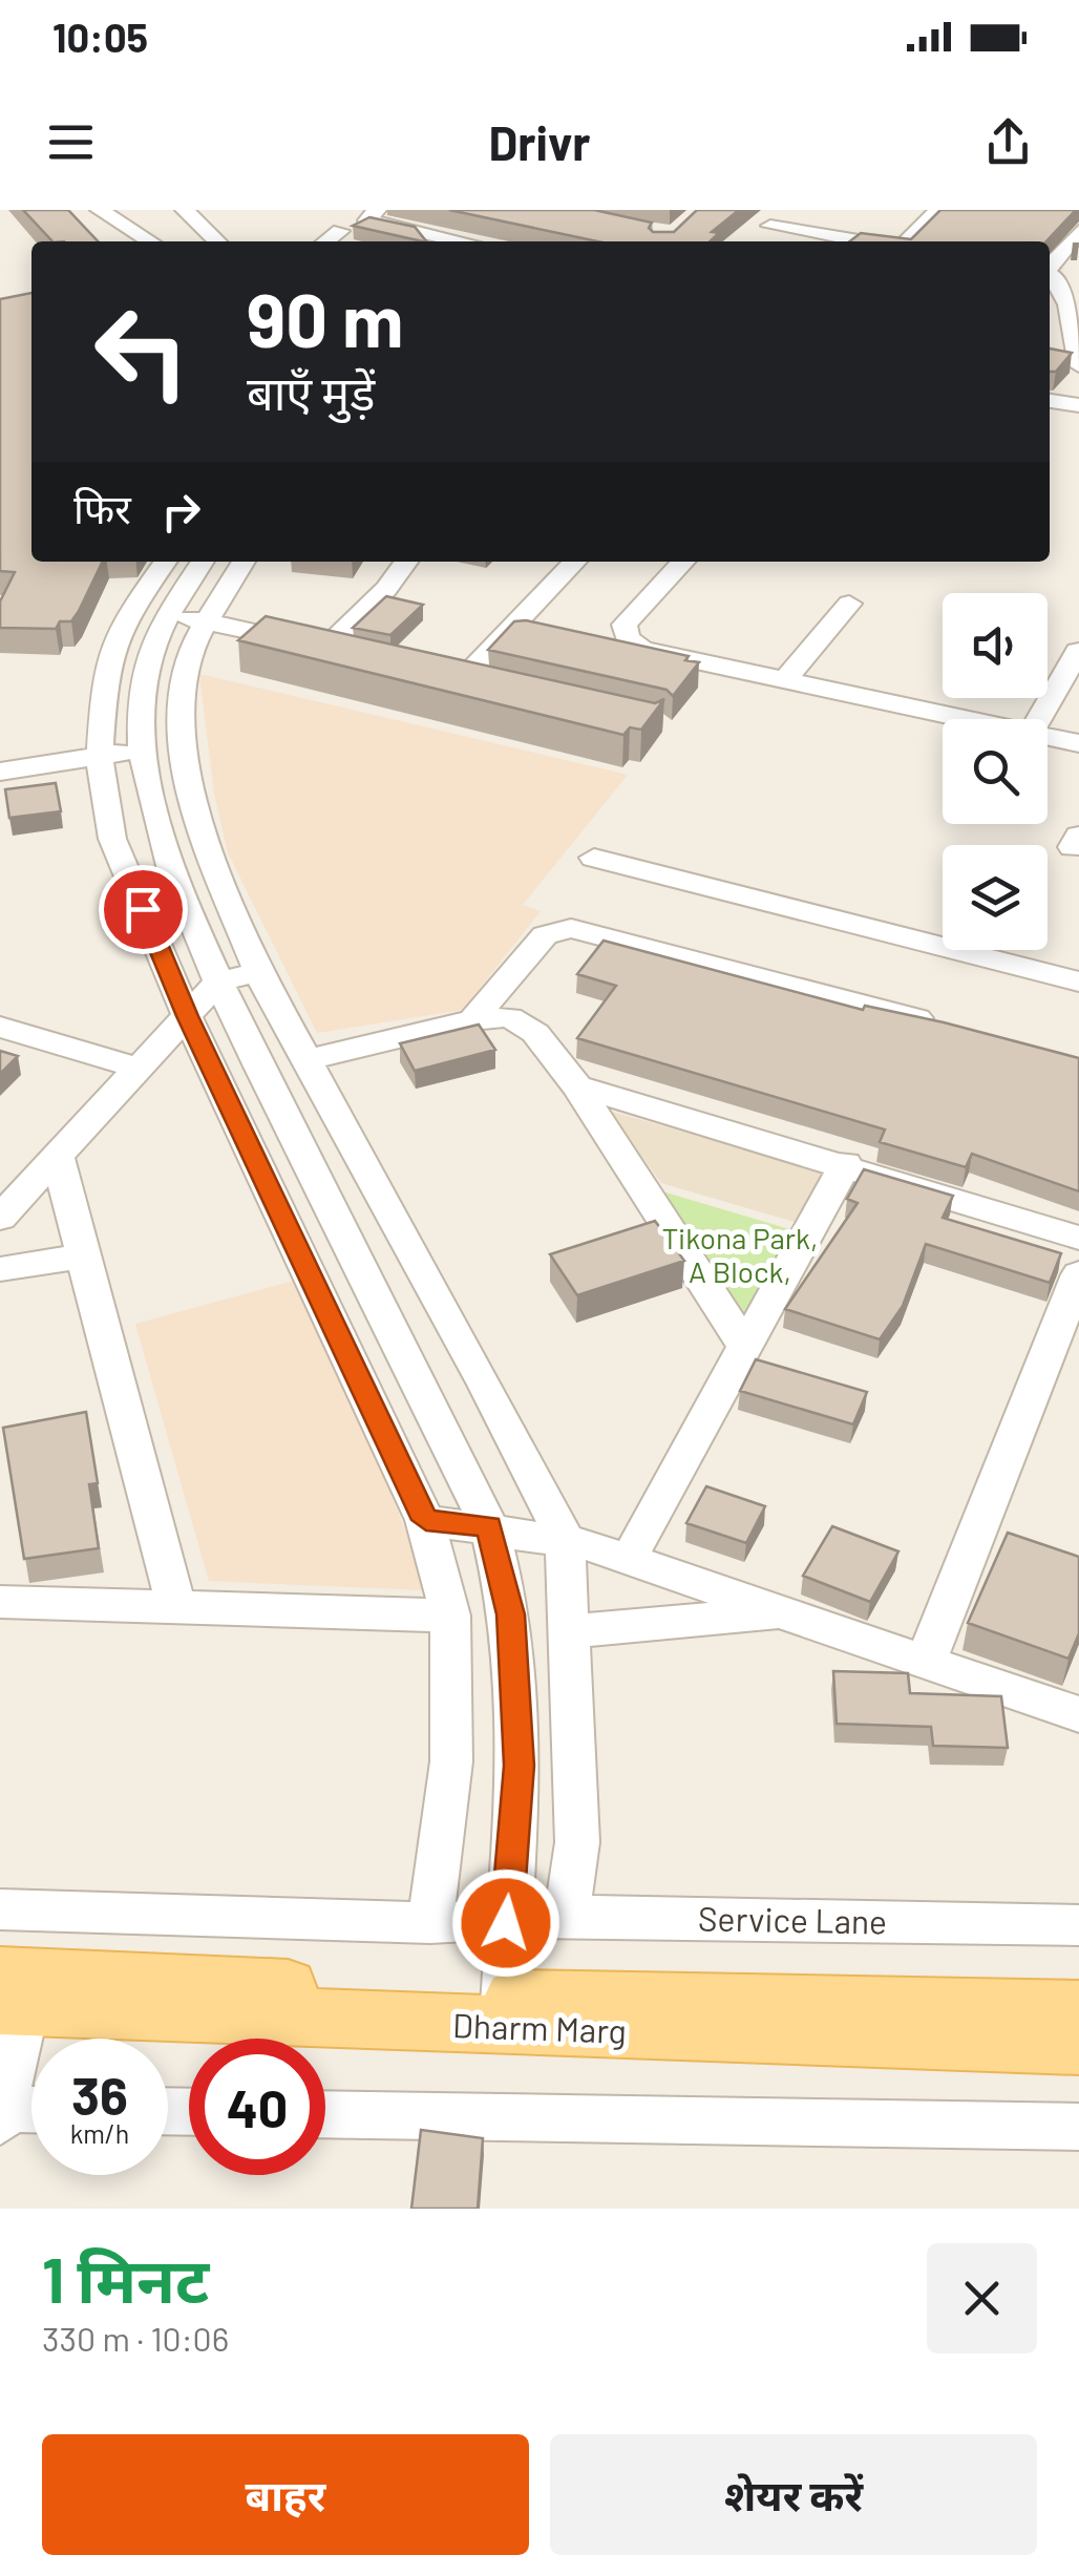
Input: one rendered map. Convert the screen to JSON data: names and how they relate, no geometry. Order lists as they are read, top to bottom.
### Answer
{
  "streets": {
    "main road": ["Dharm Marg"],
    "street": ["Service Lane"]
  },
  "parks": ["Tikona Park, A Block,"],
  "page": {
    "status": "10:05",
    "header": "Drivr",
    "turn": ["90 m", "बाएँ मुड़ें"],
    "then": "फिर",
    "speed": "36 km/h",
    "limit": "40",
    "heading": ["1 मिनट", "330 m · 10:06"],
    "buttons": ["बाहर", "शेयर करें"]
  }
}
